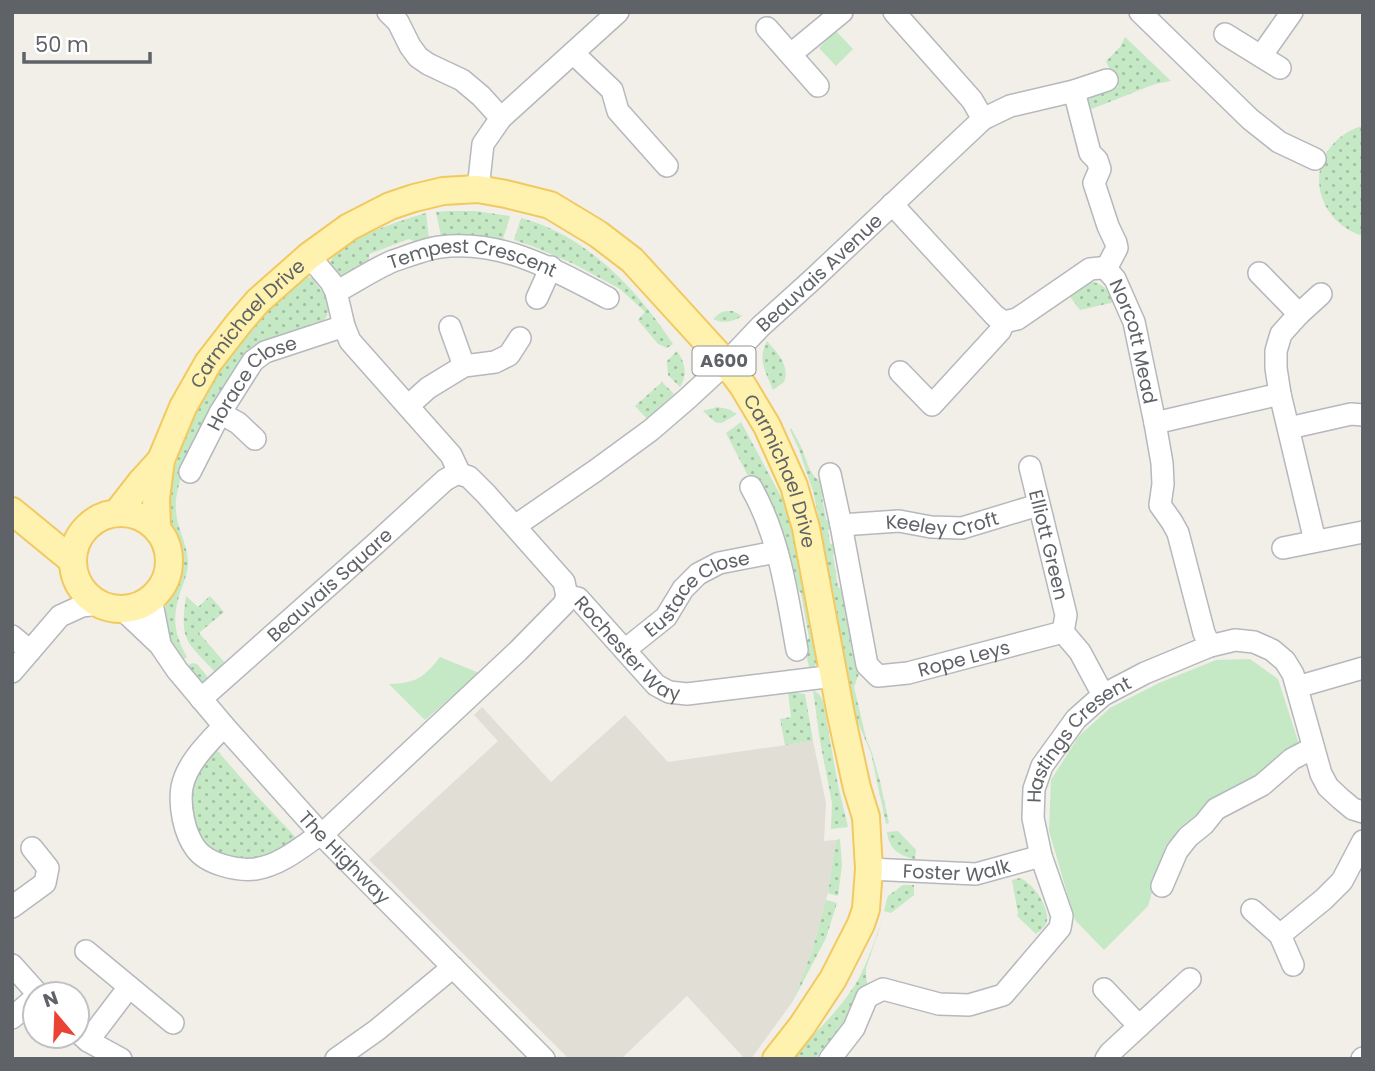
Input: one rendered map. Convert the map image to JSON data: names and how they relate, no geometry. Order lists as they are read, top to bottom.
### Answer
{
  "streets": {
    "main road": ["Carmichael Drive", "A600"],
    "street": [
      "Tempest Crescent",
      "Beauvais Avenue",
      "Norcott Mead",
      "Horace Close",
      "Keeley Croft",
      "Elliott Green",
      "Beauvais Square",
      "Eustace Close",
      "Rochester Way",
      "Rope Leys",
      "Hastings Cresent",
      "The Highway",
      "Foster Walk"
    ]
  },
  "crossings": [
    ["Tempest Crescent", "Rochester Way"],
    ["Beauvais Avenue", "Carmichael Drive"],
    ["Beauvais Avenue", "Rochester Way"],
    ["Carmichael Drive", "Keeley Croft"],
    ["Carmichael Drive", "Rochester Way"],
    ["Carmichael Drive", "Rope Leys"],
    ["Carmichael Drive", "The Highway"],
    ["Carmichael Drive", "Foster Walk"],
    ["Norcott Mead", "Hastings Cresent"],
    ["Horace Close", "Rochester Way"],
    ["Keeley Croft", "Elliott Green"],
    ["Elliott Green", "Rope Leys"],
    ["Beauvais Square", "Rochester Way"],
    ["Beauvais Square", "The Highway"],
    ["Eustace Close", "Rochester Way"],
    ["Hastings Cresent", "Foster Walk"]
  ],
  "scale_bar": "50 m",
  "north": "top"
}
